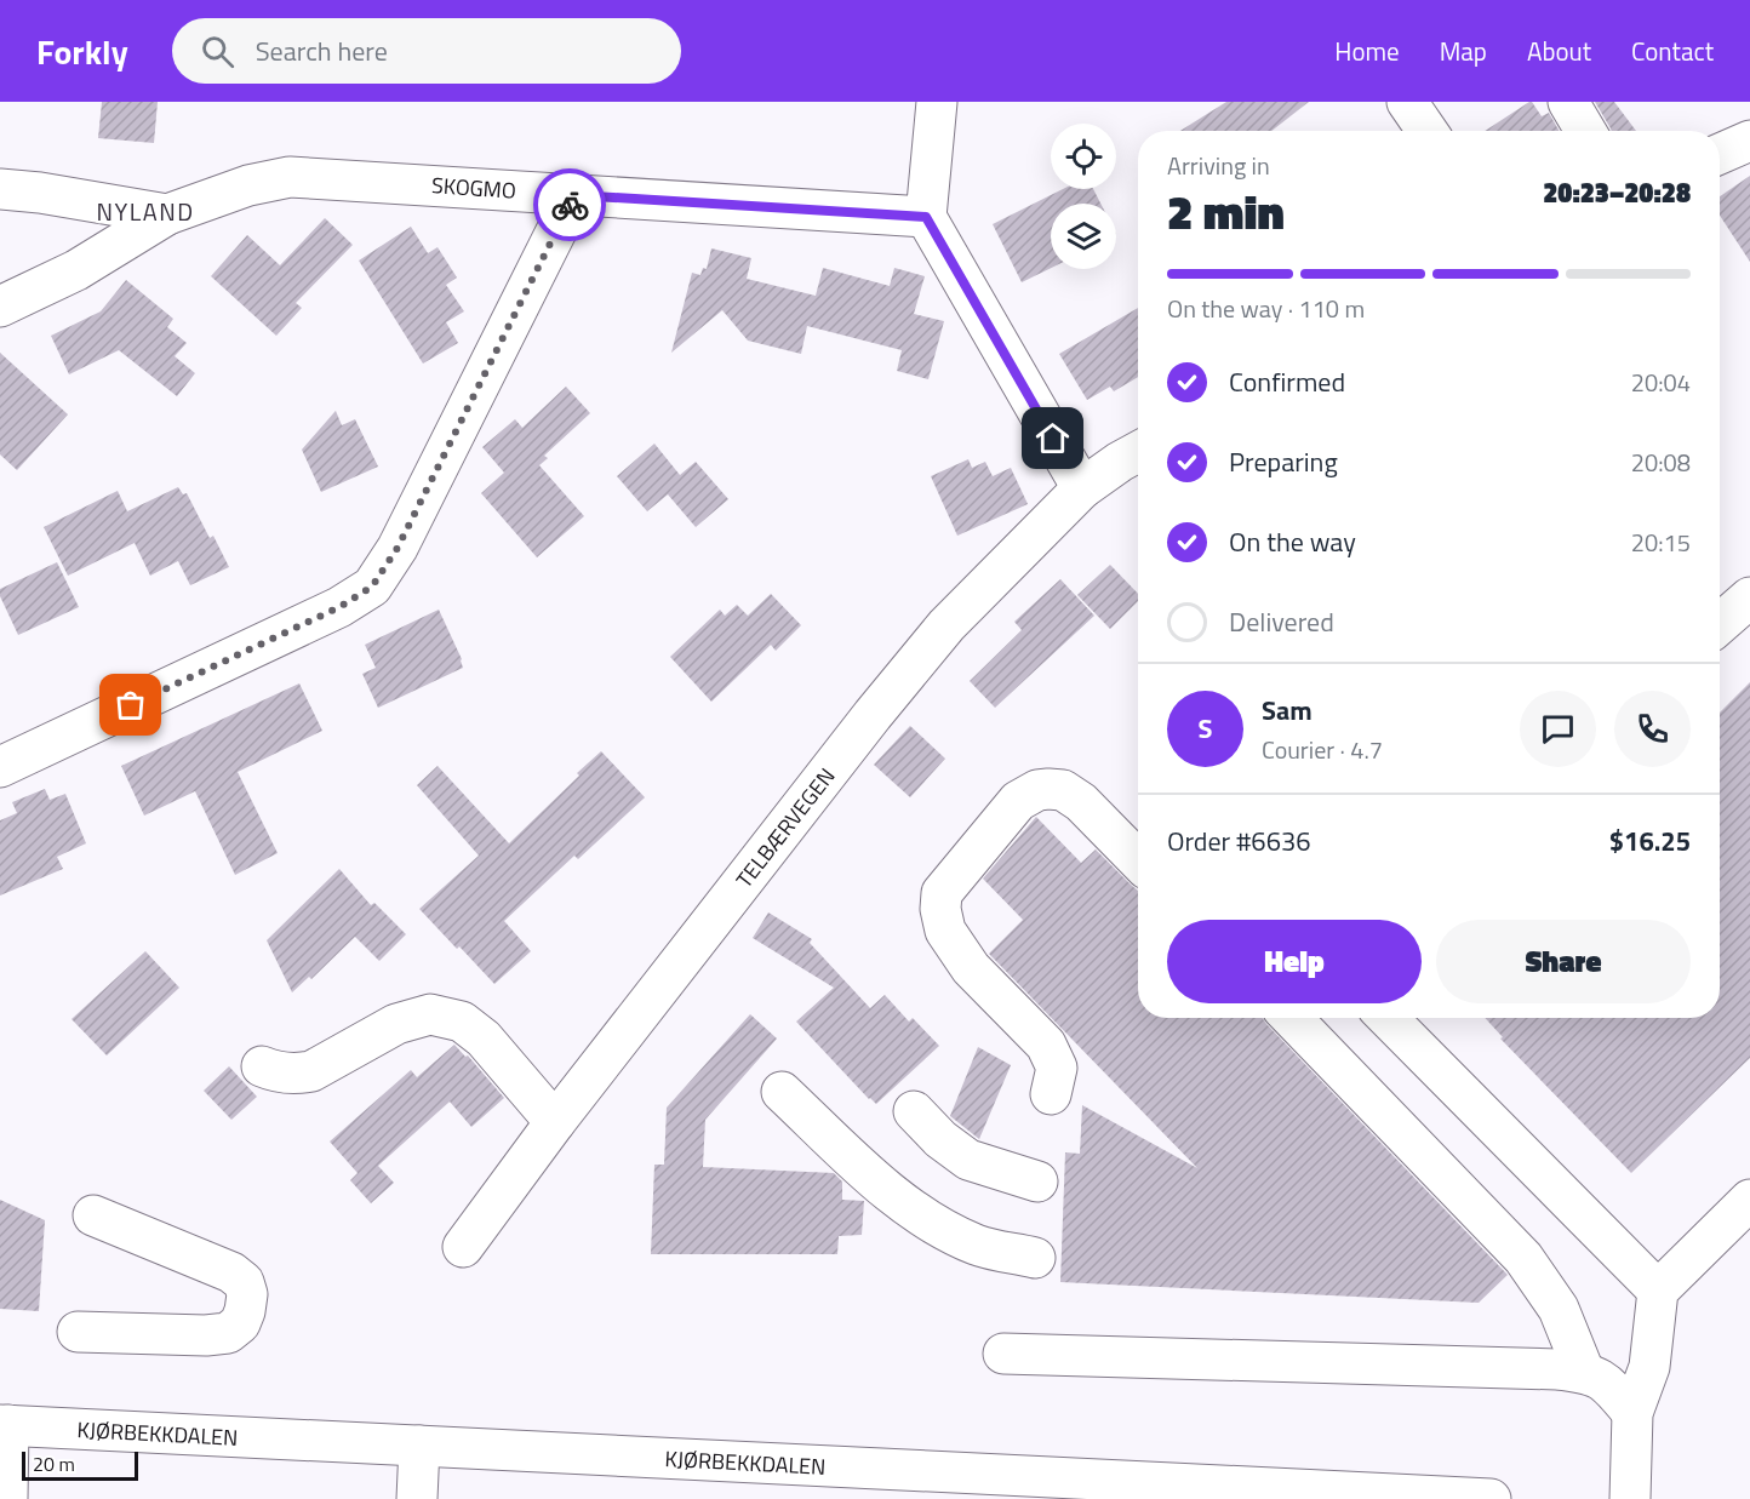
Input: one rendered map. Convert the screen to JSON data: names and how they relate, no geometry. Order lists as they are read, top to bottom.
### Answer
{
  "streets": {
    "street": ["SKOGMO", "TELBÆRVEGEN", "KJØRBEKKDALEN"]
  },
  "districts": ["NYLAND"],
  "scale_bar": "20 m",
  "page": {
    "header": "Forkly",
    "search": "Search here",
    "nav": [
      "Home",
      "Map",
      "About",
      "Contact"
    ],
    "heading": ["2 min", "Arriving in", "20:23–20:28"],
    "panel": [
      "Sam",
      "Courier · 4.7",
      "Order #6636",
      "$16.25"
    ],
    "bar": "On the way · 110 m",
    "list": [
      ["Confirmed", "20:04"],
      ["Preparing", "20:08"],
      ["On the way", "20:15"],
      "Delivered"
    ],
    "round": "S",
    "buttons": ["Help", "Share"],
    "scale": "20 m"
  }
}
